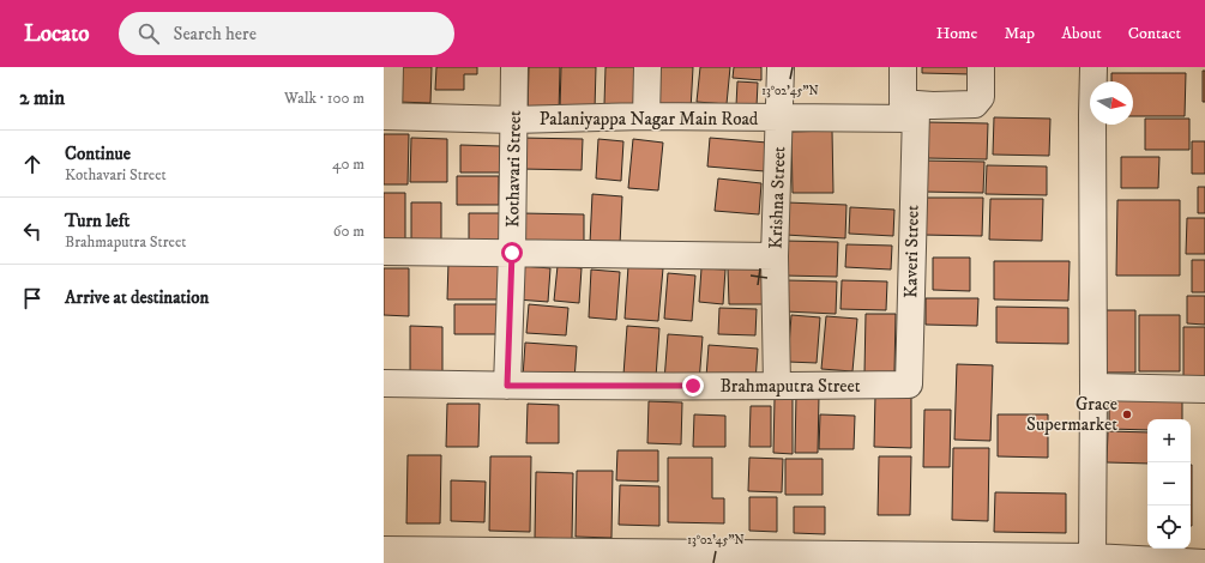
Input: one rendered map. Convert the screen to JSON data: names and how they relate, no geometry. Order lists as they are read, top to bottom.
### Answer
{
  "streets": {
    "street": [
      "Palaniyappa Nagar Main Road",
      "Kothavari Street",
      "Krishna Street",
      "Kaveri Street",
      "Brahmaputra Street"
    ]
  },
  "crossings": [
    ["Palaniyappa Nagar Main Road", "Kothavari Street"],
    ["Palaniyappa Nagar Main Road", "Krishna Street"],
    ["Palaniyappa Nagar Main Road", "Kaveri Street"],
    ["Kothavari Street", "Brahmaputra Street"],
    ["Krishna Street", "Brahmaputra Street"],
    ["Kaveri Street", "Brahmaputra Street"]
  ],
  "places": ["Grace Supermarket"],
  "north": "right",
  "page": {
    "header": "Locato",
    "search": "Search here",
    "nav": [
      "Home",
      "Map",
      "About",
      "Contact"
    ],
    "heading": ["2 min", "Walk · 100 m"],
    "list": [
      ["Continue", "Kothavari Street", "40 m"],
      ["Turn left", "Brahmaputra Street", "60 m"],
      "Arrive at destination"
    ],
    "map_buttons": ["+", "−"]
  },
  "coordinates": ["13°02'45\"N"]
}
